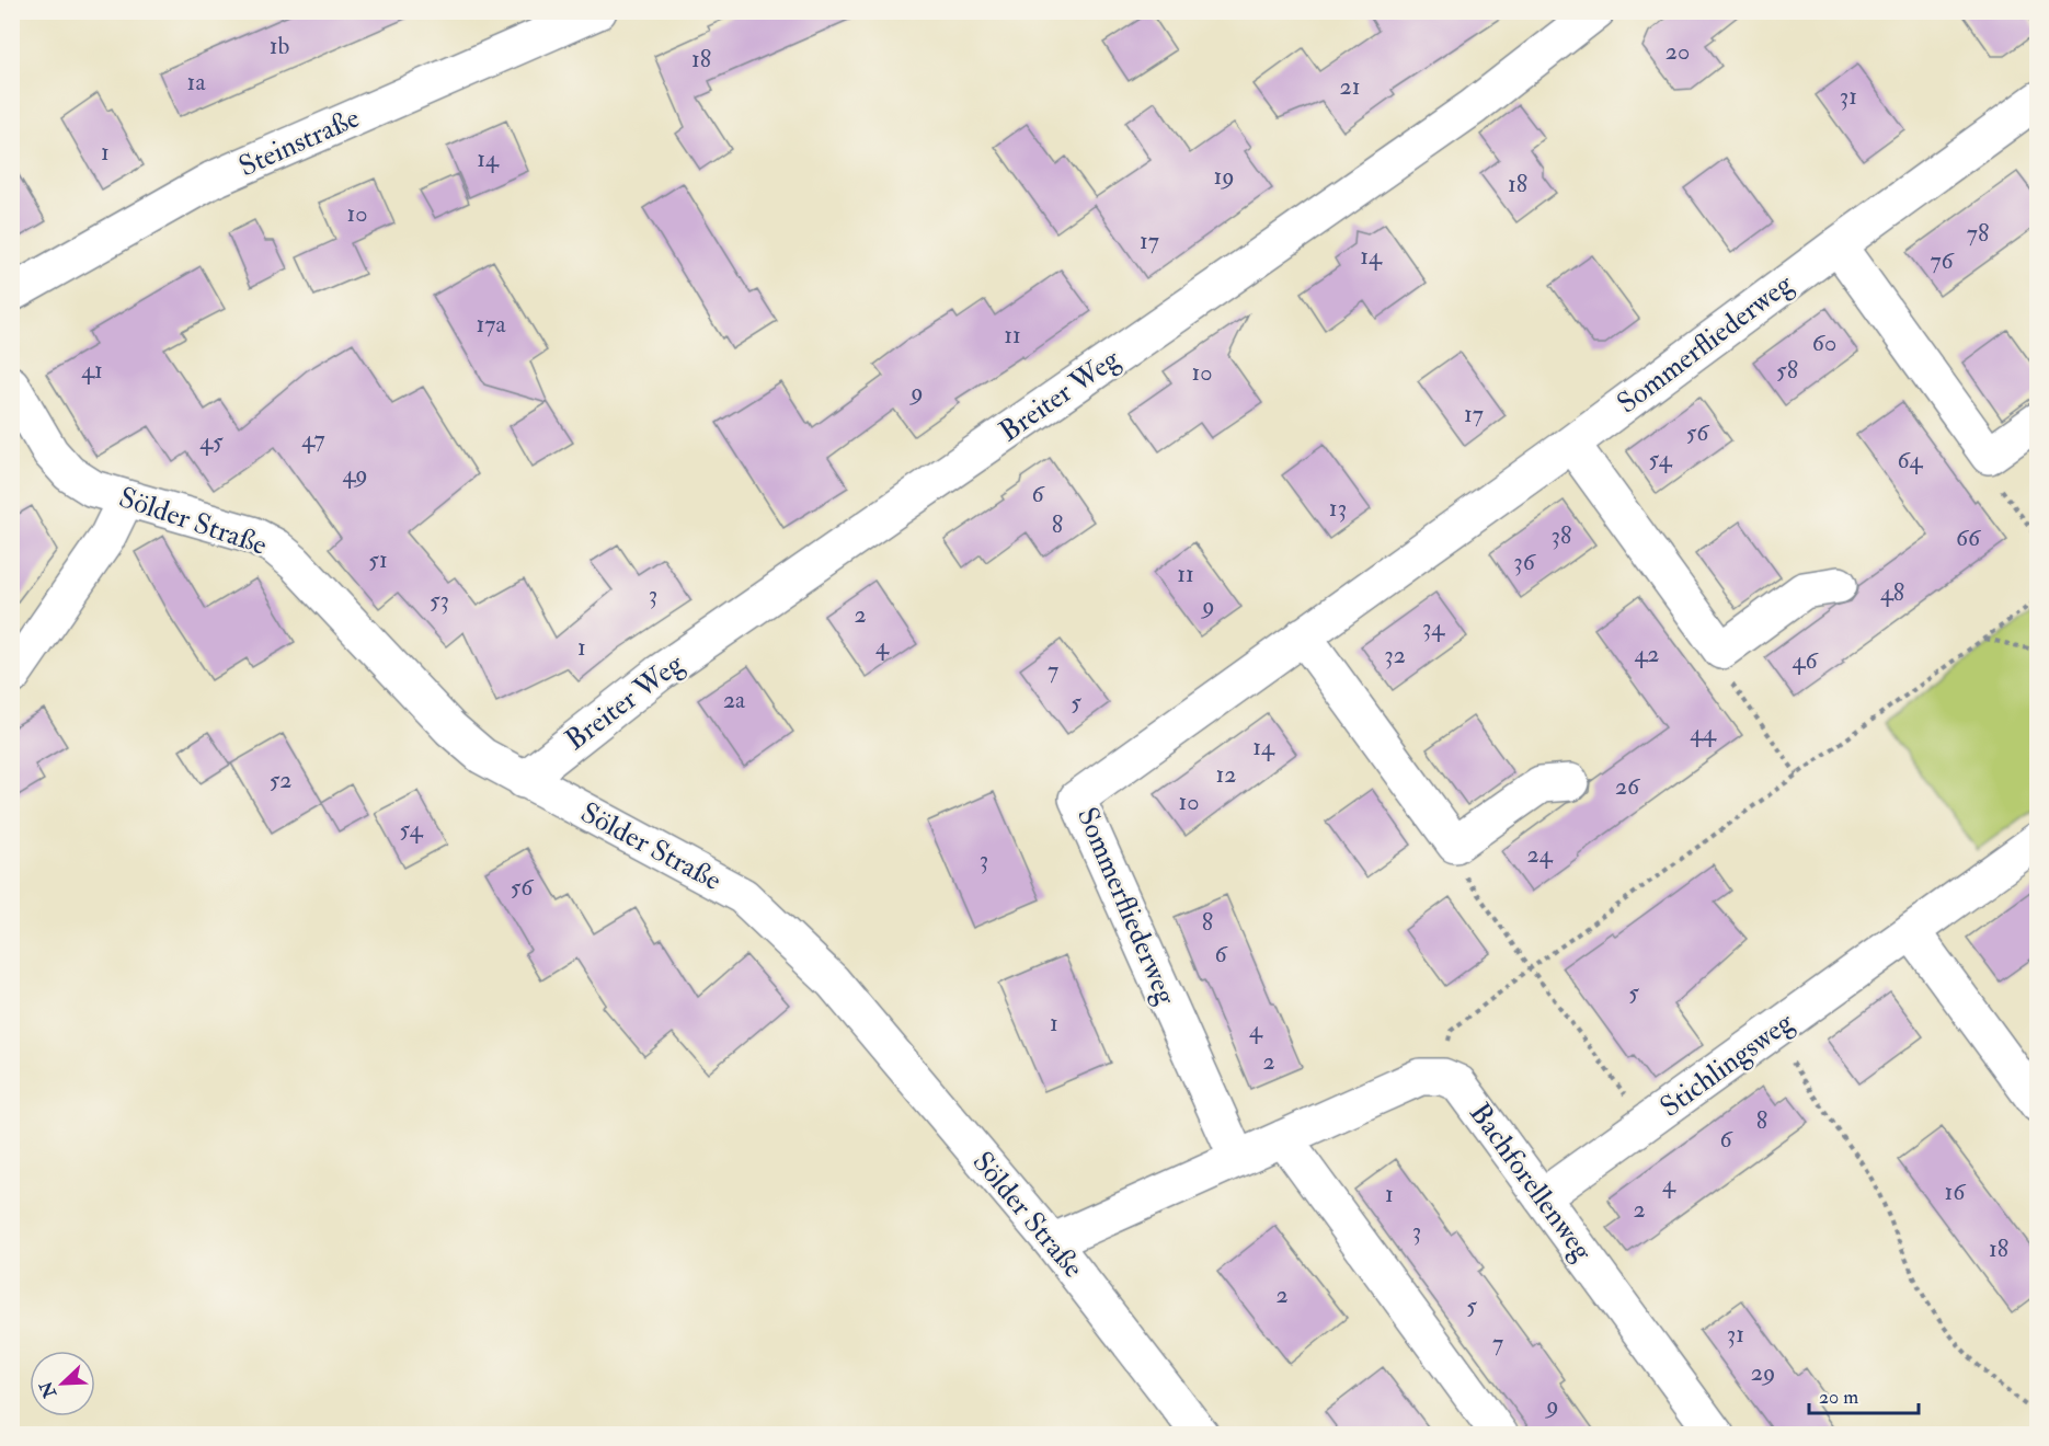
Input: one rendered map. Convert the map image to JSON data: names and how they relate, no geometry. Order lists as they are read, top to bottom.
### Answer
{
  "streets": {
    "street": [
      "Steinstraße",
      "Sommerfliederweg",
      "Breiter Weg",
      "Sölder Straße",
      "Stichlingsweg",
      "Bachforellenweg"
    ]
  },
  "crossings": [
    ["Breiter Weg", "Sölder Straße"],
    ["Stichlingsweg", "Bachforellenweg"]
  ],
  "house_numbers": [
    "1b",
    "20",
    "18",
    "1a",
    "21",
    "31",
    "1",
    "14",
    "19",
    "18",
    "10",
    "78",
    "17",
    "14",
    "76",
    "17a",
    "11",
    "60",
    "41",
    "58",
    "10",
    "9",
    "17",
    "56",
    "47",
    "45",
    "54",
    "64",
    "49",
    "6",
    "13",
    "8",
    "38",
    "66",
    "51",
    "36",
    "11",
    "48",
    "3",
    "53",
    "9",
    "2",
    "34",
    "4",
    "1",
    "42",
    "32",
    "46",
    "7",
    "2a",
    "5",
    "44",
    "14",
    "12",
    "52",
    "26",
    "10",
    "54",
    "24",
    "3",
    "56",
    "8",
    "6",
    "5",
    "1",
    "4",
    "2",
    "8",
    "6",
    "4",
    "16",
    "1",
    "2",
    "3",
    "18",
    "2",
    "5",
    "31",
    "7",
    "29",
    "9"
  ],
  "scale_bar": "20 m",
  "north": "bottom left"
}
